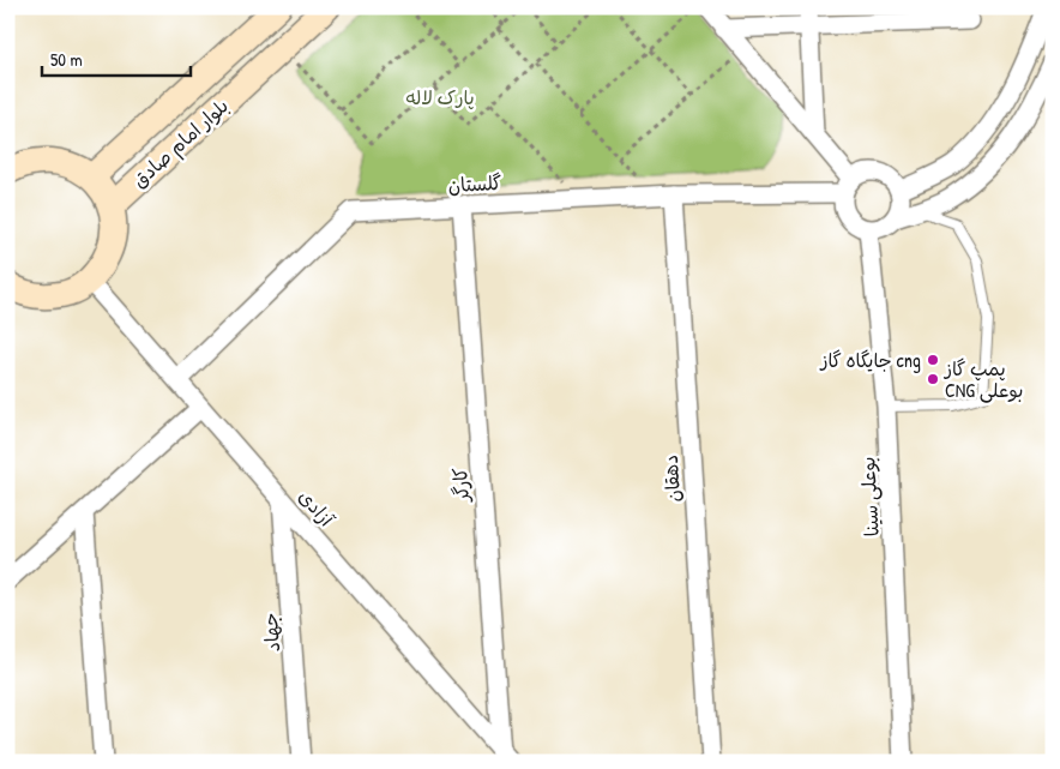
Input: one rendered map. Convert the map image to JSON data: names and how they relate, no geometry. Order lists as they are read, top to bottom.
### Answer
{
  "streets": {
    "street": [
      "بلوار امام صادق",
      "گلستان",
      "دهقان",
      "کارگر",
      "بوعلی سینا",
      "آزادی",
      "جهاد"
    ]
  },
  "crossings": [
    ["گلستان", "دهقان"],
    ["گلستان", "کارگر"],
    ["گلستان", "بوعلی سینا"],
    ["گلستان", "آزادی"],
    ["کارگر", "آزادی"],
    ["آزادی", "جهاد"]
  ],
  "parks": ["پارک لاله"],
  "places": ["جایگاه گاز cng", "پمپ گاز CNG بوعلی"],
  "scale_bar": "50 m"
}
